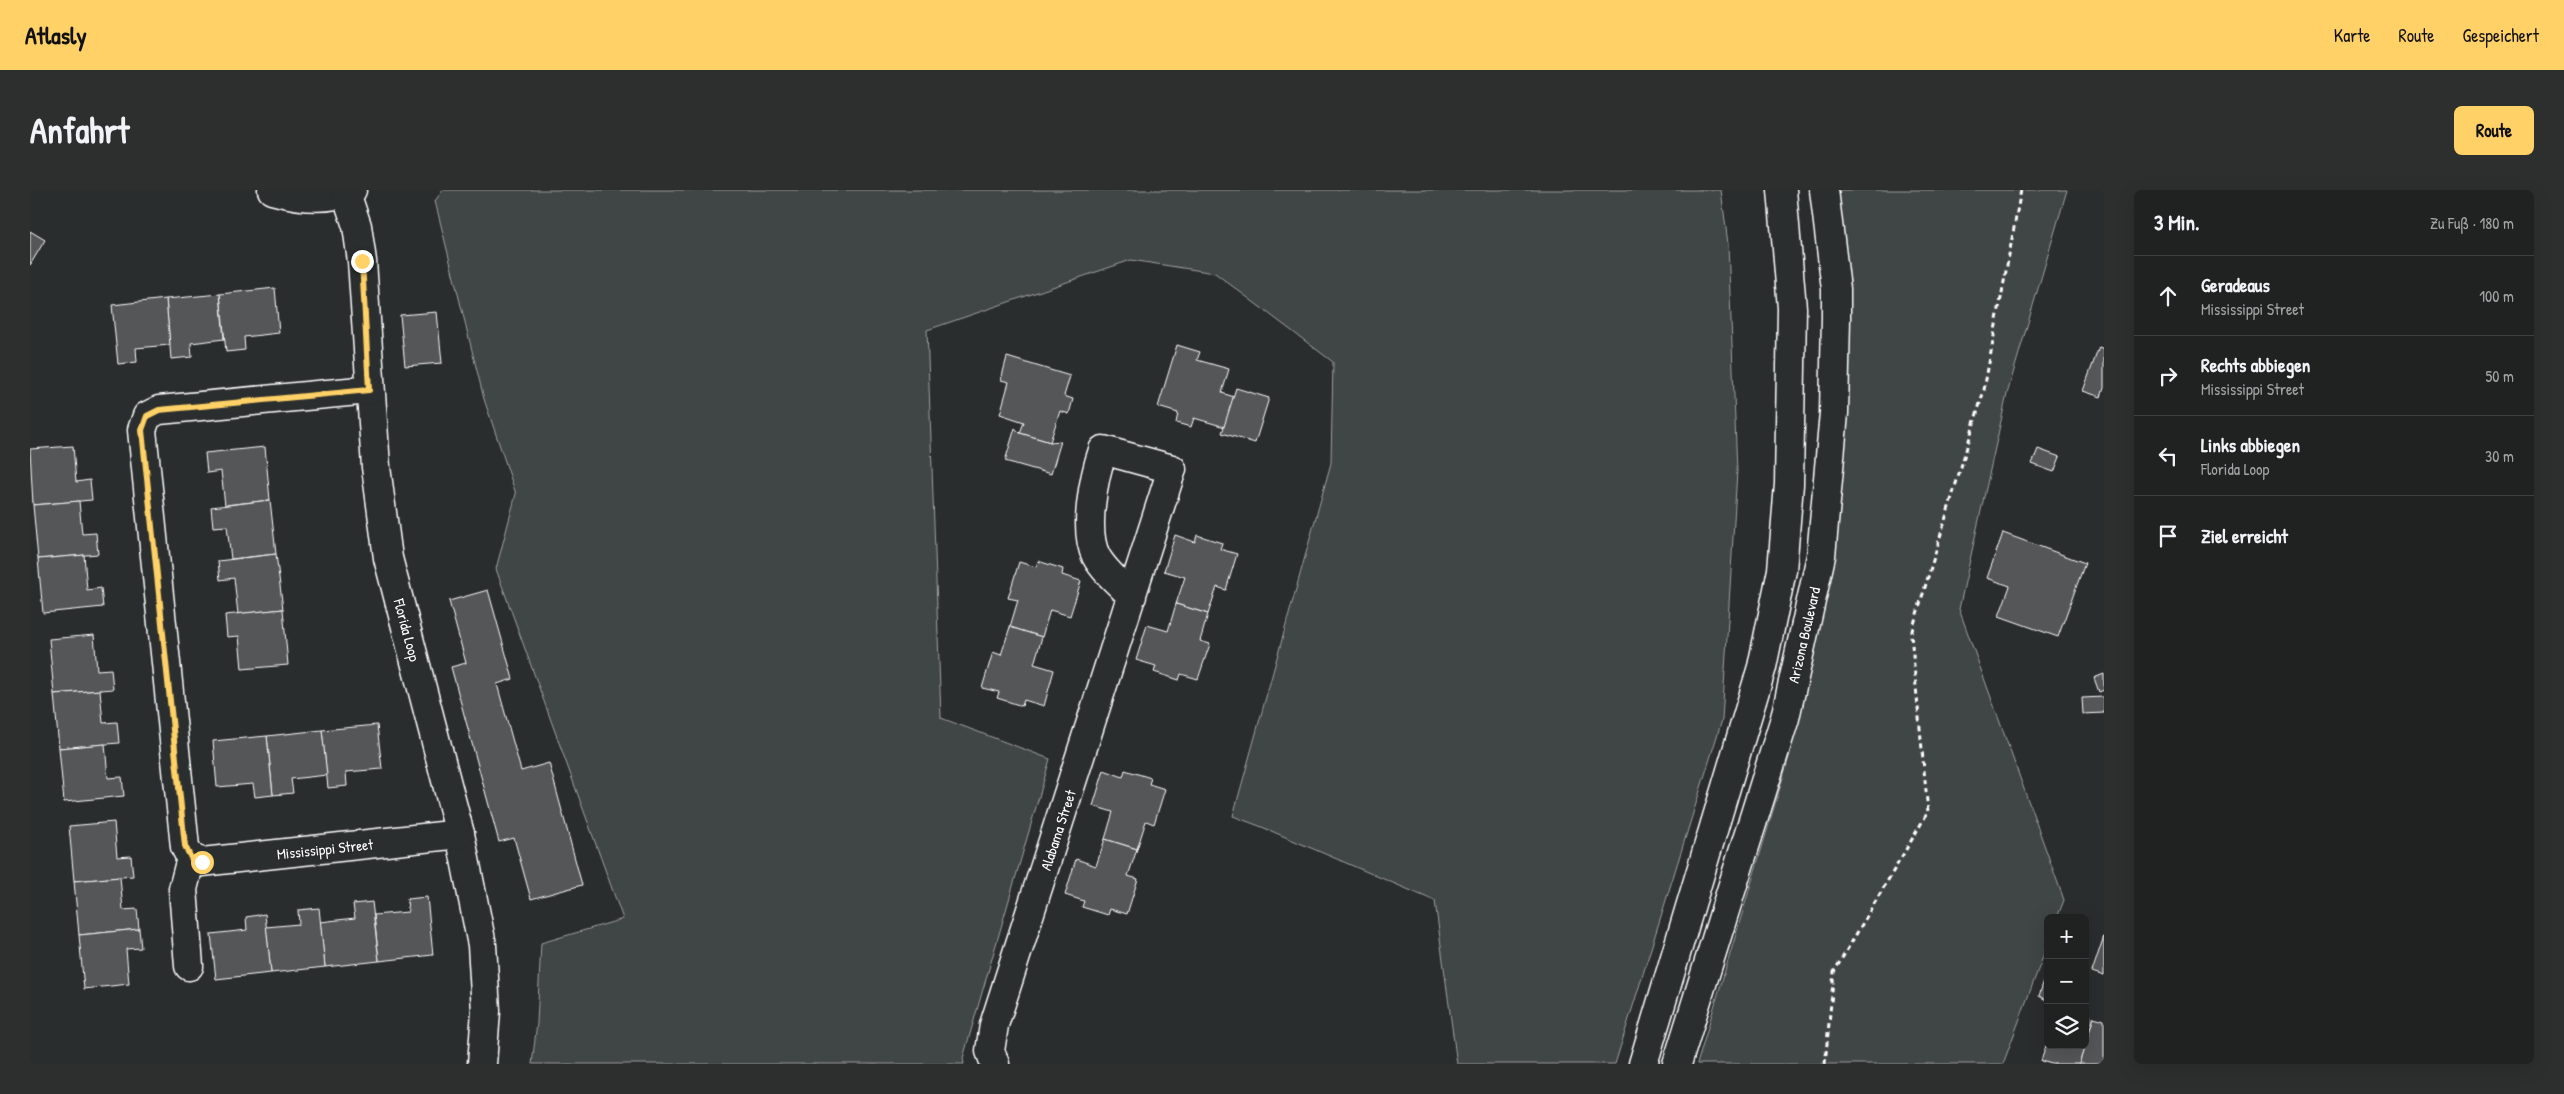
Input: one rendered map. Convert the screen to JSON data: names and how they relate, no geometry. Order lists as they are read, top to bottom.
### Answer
{
  "streets": {
    "street": [
      "Florida Loop",
      "Arizona Boulevard",
      "Alabama Street",
      "Mississippi Street"
    ]
  },
  "crossings": [
    ["Florida Loop", "Mississippi Street"]
  ],
  "page": {
    "header": "Atlasly",
    "nav": ["Karte", "Route", "Gespeichert"],
    "buttons": "Route",
    "title": "Anfahrt",
    "heading": ["3 Min.", "Zu Fuß · 180 m"],
    "list": [
      ["Geradeaus", "Mississippi Street", "100 m"],
      ["Rechts abbiegen", "Mississippi Street", "50 m"],
      ["Links abbiegen", "Florida Loop", "30 m"],
      "Ziel erreicht"
    ],
    "map_buttons": ["+", "−"]
  }
}
